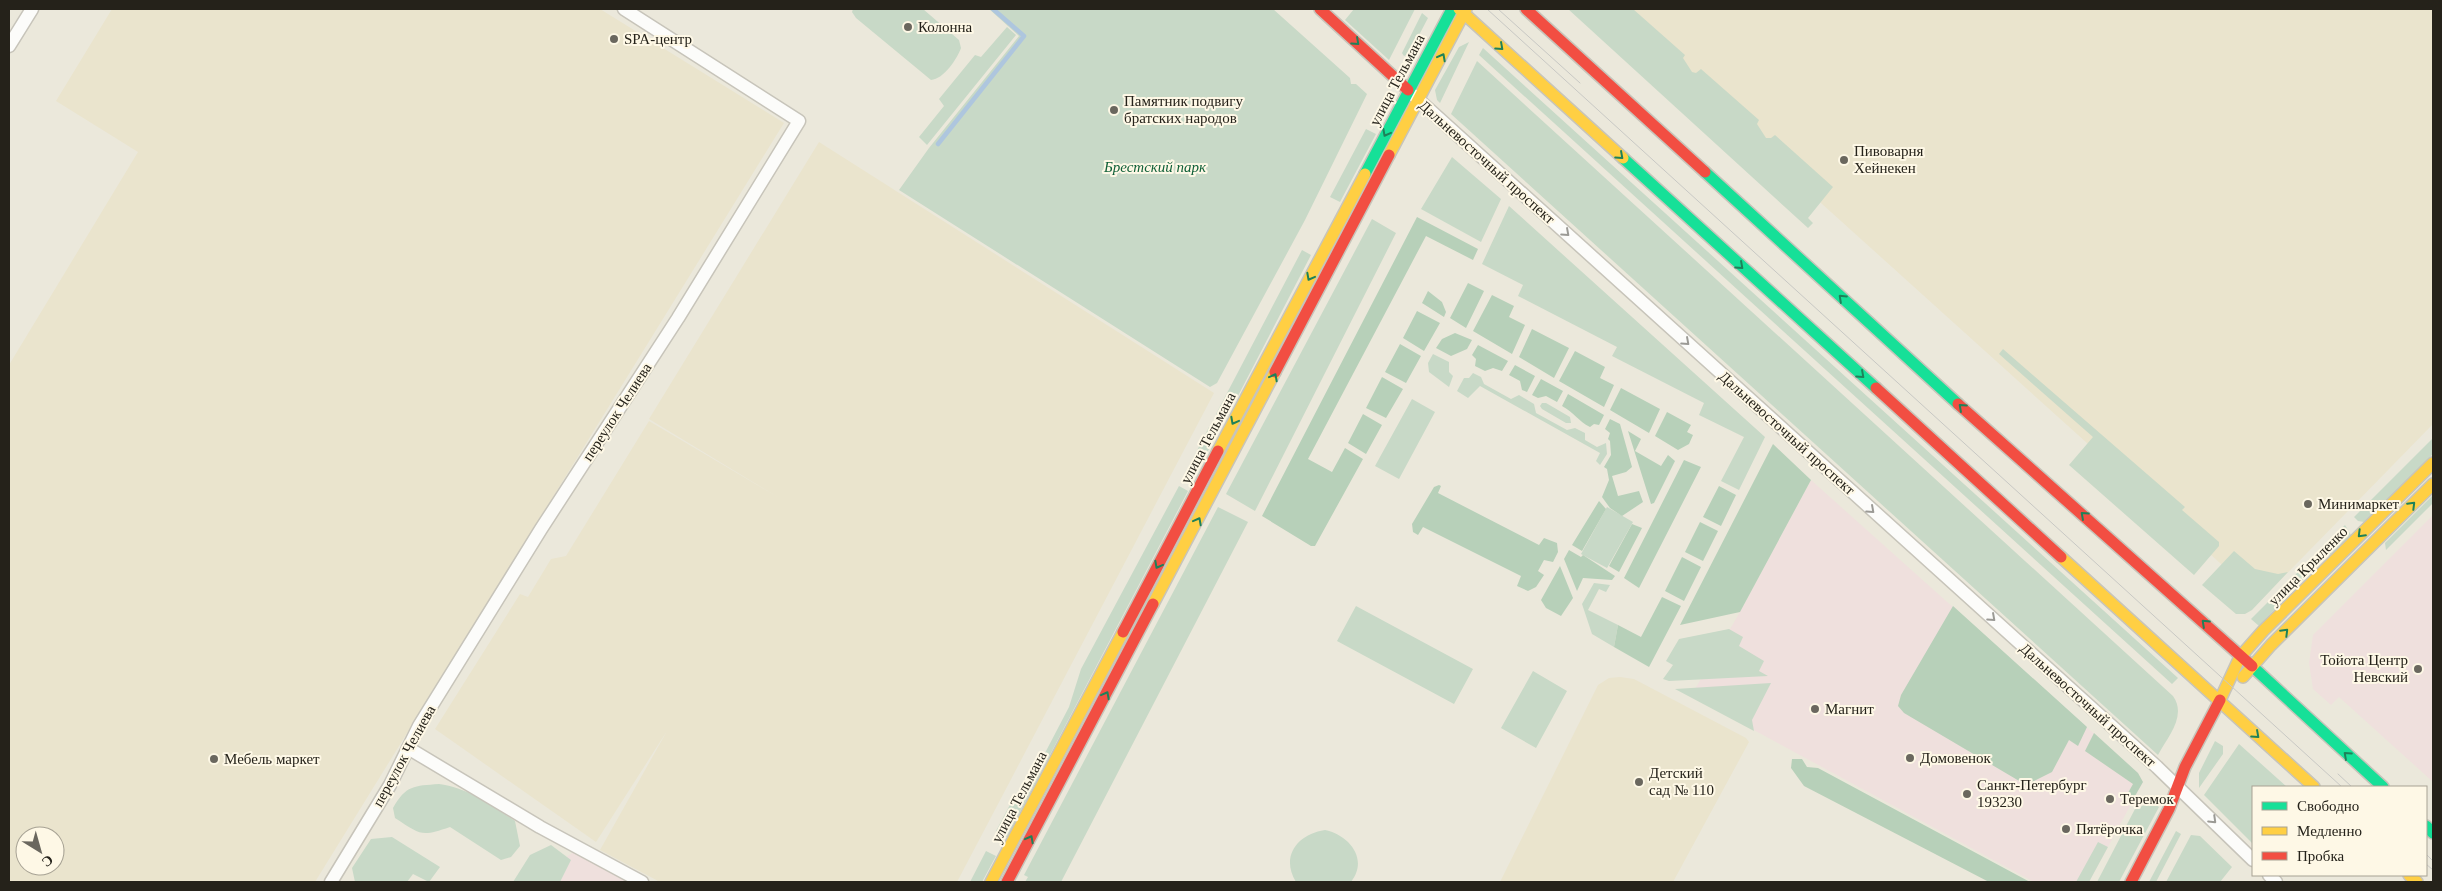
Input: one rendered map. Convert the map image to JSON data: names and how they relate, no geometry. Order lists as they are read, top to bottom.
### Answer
{
  "streets": {
    "street": [
      "улица Тельмана",
      "Дальневосточный проспект",
      "переулок Челиева",
      "улица Крыленко"
    ]
  },
  "crossings": [
    ["улица Тельмана", "Дальневосточный проспект"],
    ["Дальневосточный проспект", "улица Крыленко"]
  ],
  "parks": ["Брестский парк"],
  "places": [
    "Колонна",
    "SPA-центр",
    "Памятник подвигу братских народов",
    "Пивоварня Хейнекен",
    "Минимаркет",
    "Тойота Центр Невский",
    "Магнит",
    "Домовенок",
    "Мебель маркет",
    "Детский сад № 110",
    "Санкт-Петербург 193230",
    "Теремок",
    "Пятёрочка"
  ],
  "legend": ["Свободно", "Медленно", "Пробка"],
  "north": "bottom right"
}
